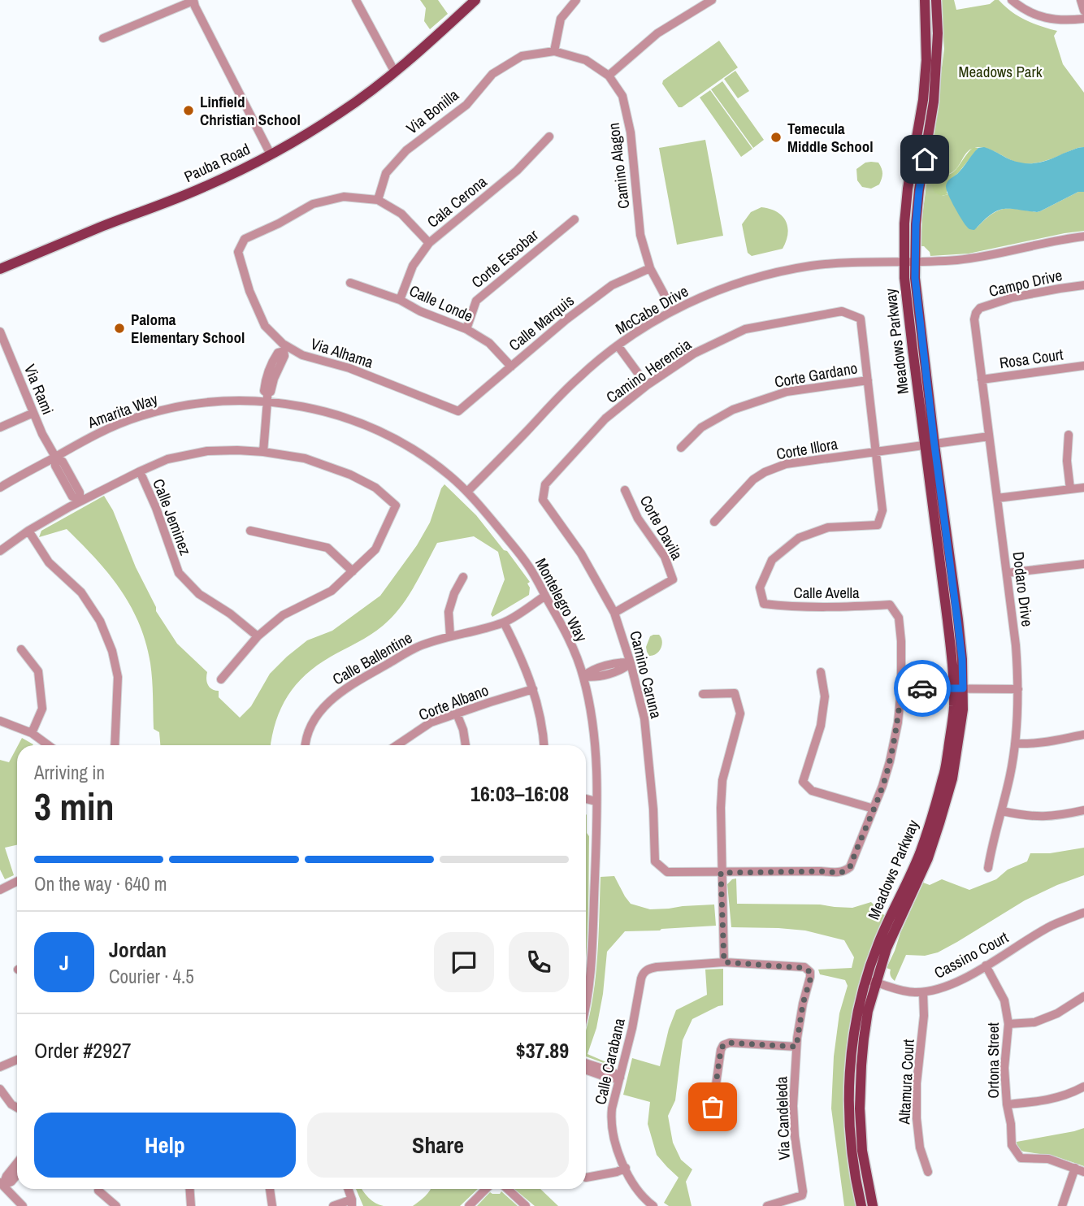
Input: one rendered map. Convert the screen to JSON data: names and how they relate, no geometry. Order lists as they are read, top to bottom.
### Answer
{
  "streets": {
    "main road": ["Pauba Road", "Meadows Parkway"],
    "street": [
      "Via Bonilla",
      "Camino Alagon",
      "Cala Cerona",
      "Corte Escobar",
      "Campo Drive",
      "Calle Londe",
      "McCabe Drive",
      "Calle Marquis",
      "Via Alhama",
      "Rosa Court",
      "Camino Herencia",
      "Corte Gardano",
      "Via Rami",
      "Amarita Way",
      "Corte Illora",
      "Calle Jeminez",
      "Corte Davila",
      "Dodaro Drive",
      "Calle Avella",
      "Montelegro Way",
      "Calle Ballentine",
      "Camino Caruna",
      "Corte Albano",
      "Cassino Court",
      "Ortona Street",
      "Calle Carabana",
      "Altamura Court",
      "Via Candeleda"
    ]
  },
  "crossings": [
    ["Via Bonilla", "Camino Alagon"],
    ["Via Bonilla", "Via Alhama"],
    ["Camino Alagon", "McCabe Drive"],
    ["Camino Alagon", "Calle Marquis"],
    ["Cala Cerona", "Calle Londe"],
    ["Corte Escobar", "Calle Londe"],
    ["Campo Drive", "Dodaro Drive"],
    ["Calle Londe", "Calle Marquis"],
    ["McCabe Drive", "Meadows Parkway"],
    ["McCabe Drive", "Montelegro Way"],
    ["Calle Marquis", "Via Alhama"],
    ["Meadows Parkway", "Corte Illora"],
    ["Meadows Parkway", "Cassino Court"],
    ["Rosa Court", "Dodaro Drive"],
    ["Camino Herencia", "Corte Gardano"],
    ["Camino Herencia", "Camino Caruna"],
    ["Via Rami", "Amarita Way"],
    ["Amarita Way", "Montelegro Way"],
    ["Corte Illora", "Dodaro Drive"],
    ["Corte Illora", "Calle Avella"],
    ["Corte Davila", "Camino Caruna"],
    ["Montelegro Way", "Calle Ballentine"],
    ["Cassino Court", "Ortona Street"],
    ["Cassino Court", "Altamura Court"],
    ["Calle Carabana", "Via Candeleda"]
  ],
  "parks": ["Meadows Park"],
  "places": ["Linfield Christian School", "Temecula Middle School", "Paloma Elementary School"],
  "page": {
    "heading": ["3 min", "Arriving in", "16:03–16:08"],
    "panel": [
      "Jordan",
      "Courier · 4.5",
      "Order #2927",
      "$37.89"
    ],
    "bar": "On the way · 640 m",
    "round": "J",
    "buttons": ["Help", "Share"]
  }
}
